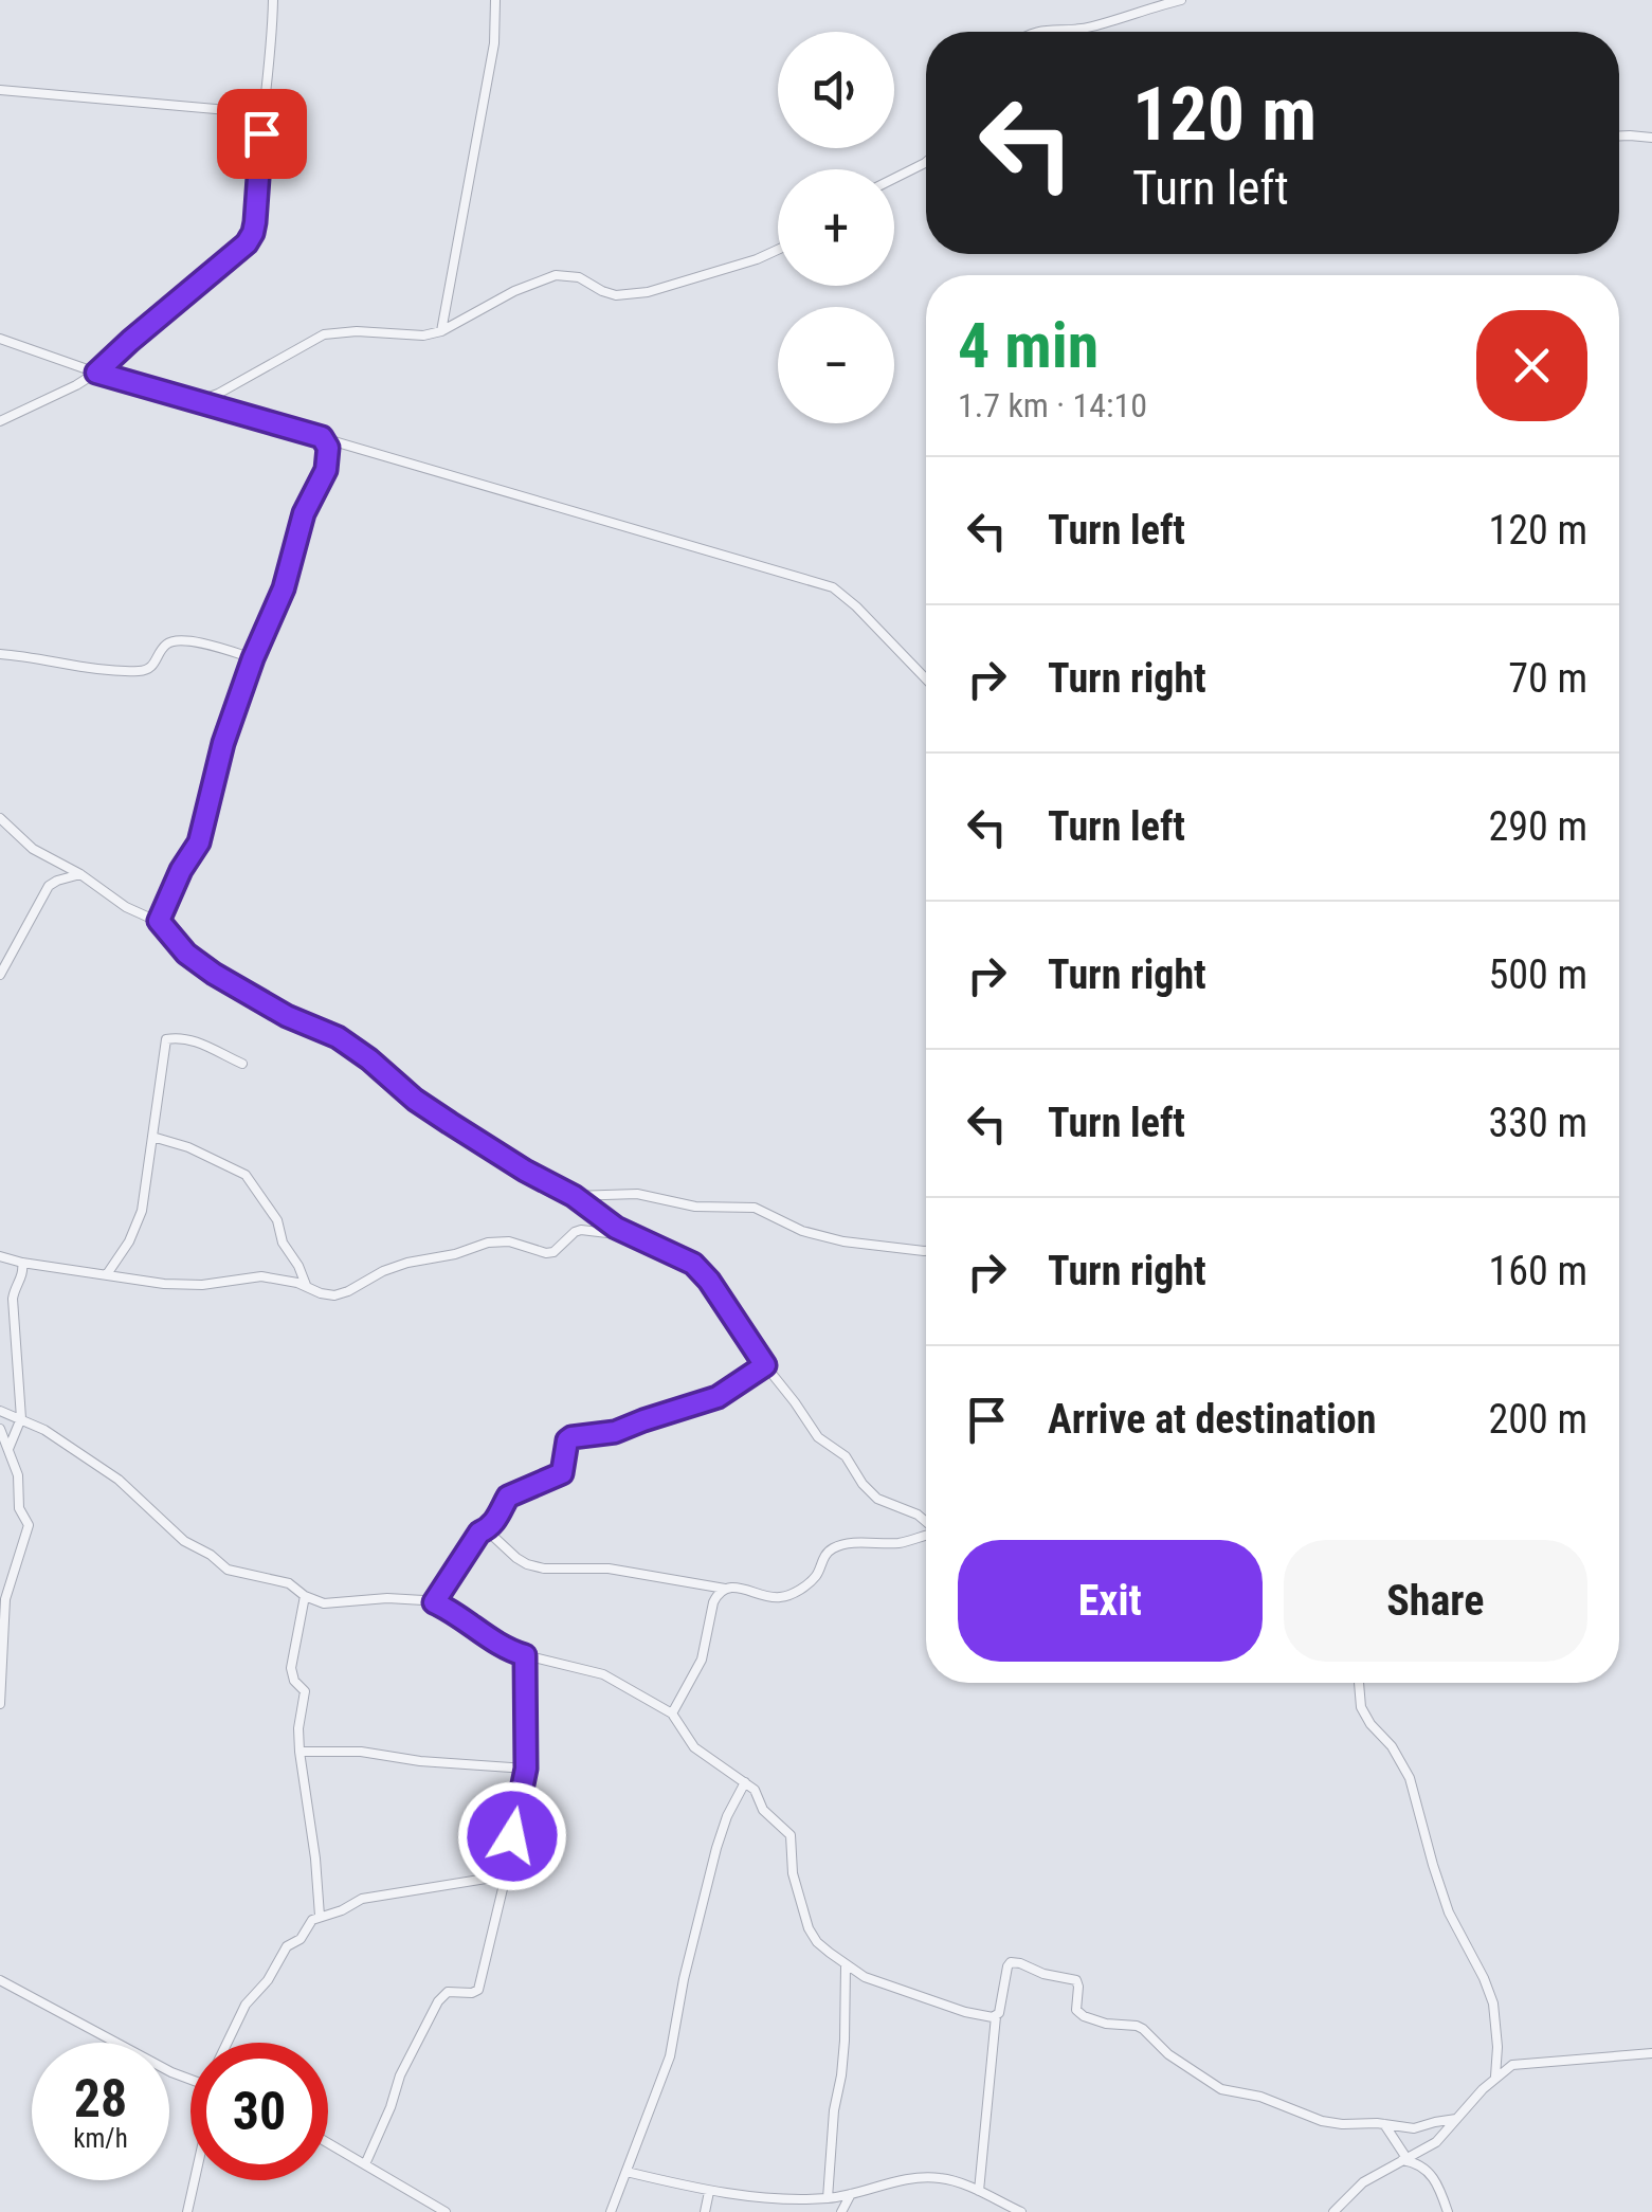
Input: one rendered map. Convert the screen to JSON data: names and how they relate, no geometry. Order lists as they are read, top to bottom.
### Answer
{
  "page": {
    "map_buttons": ["+", "−"],
    "turn": ["120 m", "Turn left"],
    "heading": ["4 min", "1.7 km · 14:10"],
    "list": [
      {
        "name": "Turn left",
        "value": "120 m"
      },
      {
        "name": "Turn right",
        "value": "70 m"
      },
      {
        "name": "Turn left",
        "value": "290 m"
      },
      {
        "name": "Turn right",
        "value": "500 m"
      },
      {
        "name": "Turn left",
        "value": "330 m"
      },
      {
        "name": "Turn right",
        "value": "160 m"
      },
      {
        "name": "Arrive at destination",
        "value": "200 m"
      }
    ],
    "buttons": ["Exit", "Share"],
    "speed": "28 km/h",
    "limit": "30"
  }
}
